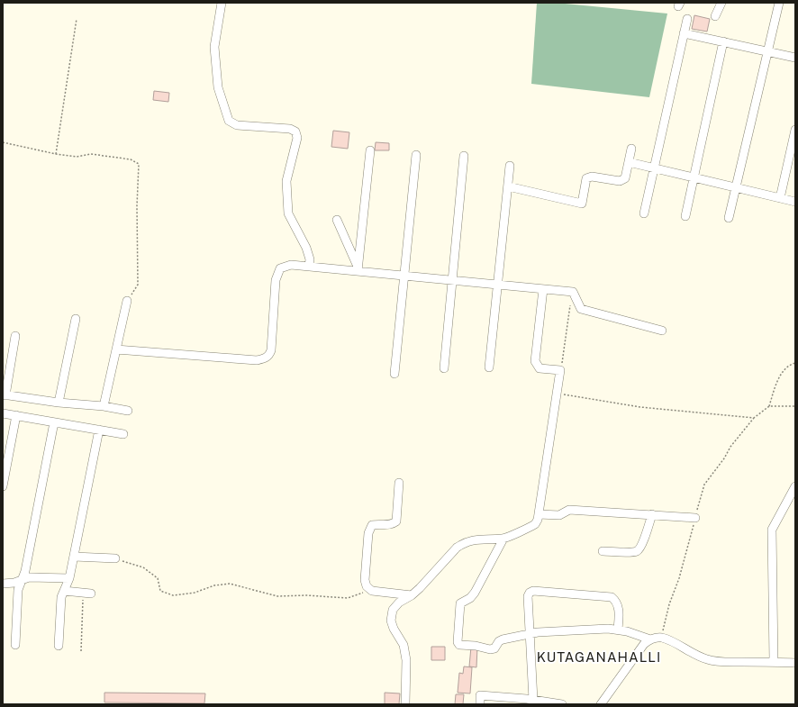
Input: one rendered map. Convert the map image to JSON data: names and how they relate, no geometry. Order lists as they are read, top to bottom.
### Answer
{
  "districts": ["KUTAGANAHALLI"]
}
